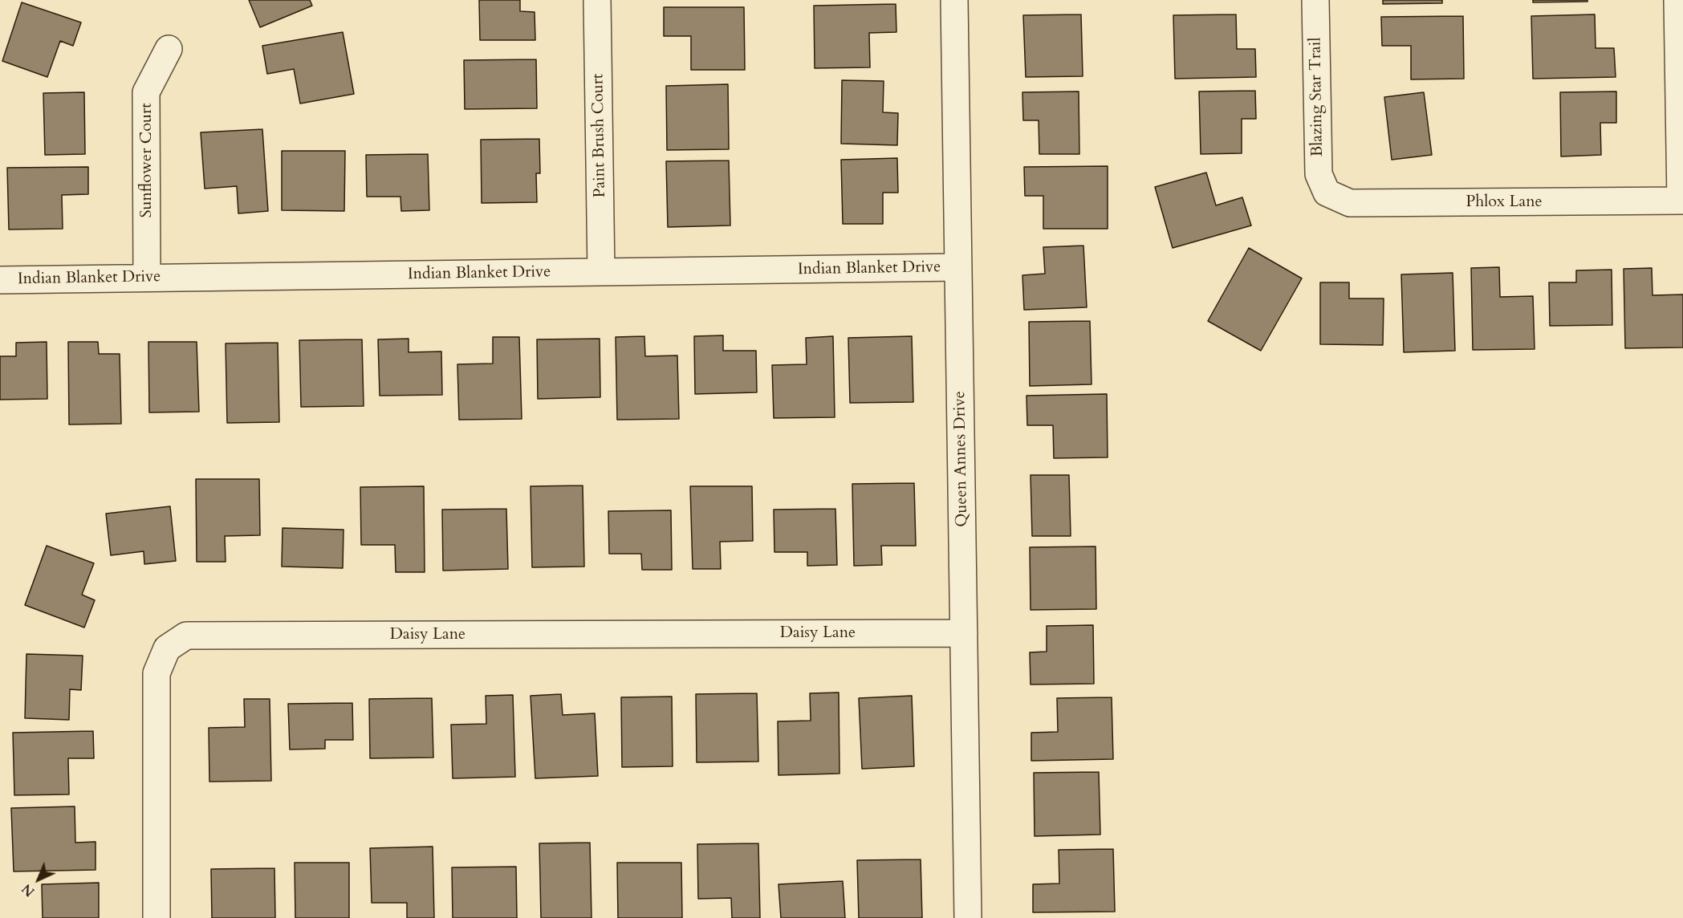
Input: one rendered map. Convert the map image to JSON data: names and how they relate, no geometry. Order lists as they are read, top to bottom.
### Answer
{
  "streets": {
    "street": [
      "Blazing Star Trail",
      "Paint Brush Court",
      "Sunflower Court",
      "Phlox Lane",
      "Indian Blanket Drive",
      "Queen Annes Drive",
      "Daisy Lane"
    ]
  },
  "crossings": [
    ["Blazing Star Trail", "Phlox Lane"],
    ["Paint Brush Court", "Indian Blanket Drive"],
    ["Sunflower Court", "Indian Blanket Drive"],
    ["Indian Blanket Drive", "Queen Annes Drive"],
    ["Queen Annes Drive", "Daisy Lane"]
  ],
  "north": "bottom left"
}
